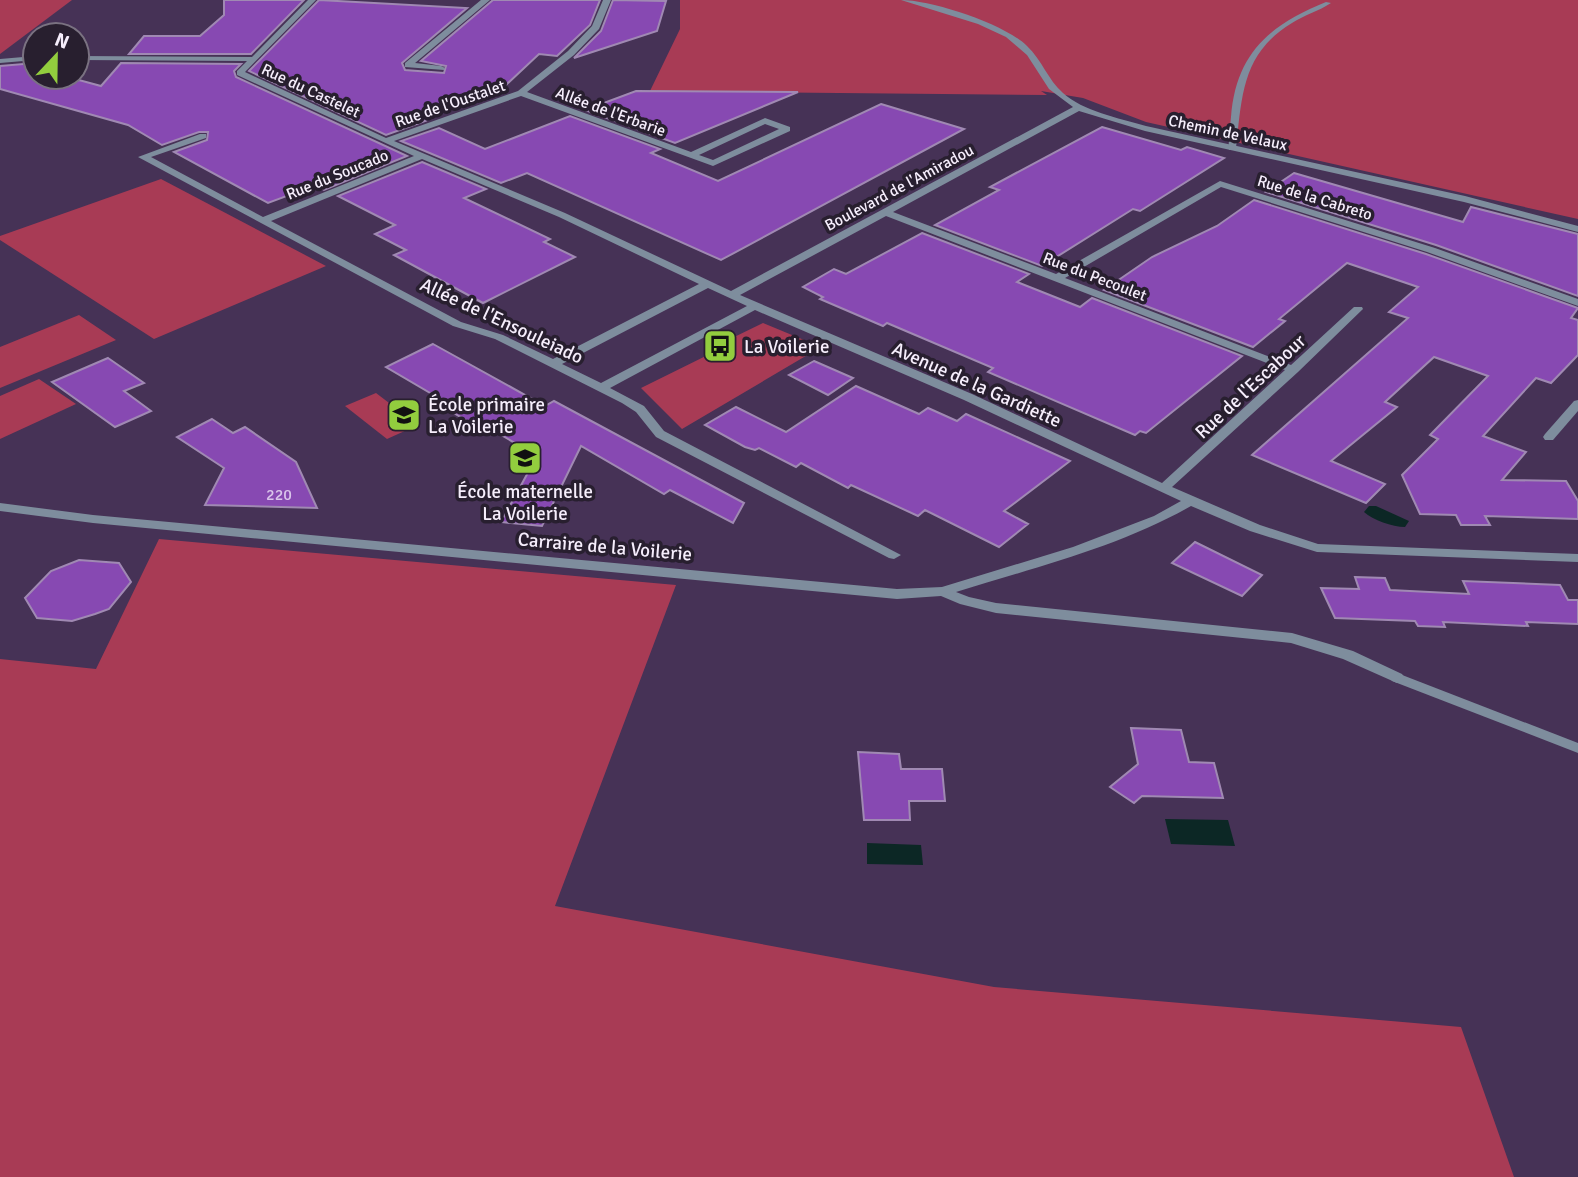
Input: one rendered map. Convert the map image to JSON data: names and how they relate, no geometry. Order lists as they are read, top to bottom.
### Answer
{
  "streets": {
    "street": [
      "Rue du Castelet",
      "Rue de l'Oustalet",
      "Allée de l'Erbarie",
      "Chemin de Velaux",
      "Rue du Soucado",
      "Boulevard de l'Amiradou",
      "Rue de la Cabreto",
      "Rue du Pecoulet",
      "Allée de l'Ensouleiado",
      "Avenue de la Gardiette",
      "Rue de l'Escabour",
      "Carraire de la Voilerie"
    ]
  },
  "crossings": [
    ["Rue du Castelet", "Rue de l'Oustalet"],
    ["Rue du Castelet", "Avenue de la Gardiette"],
    ["Rue de l'Oustalet", "Allée de l'Erbarie"],
    ["Rue de l'Oustalet", "Avenue de la Gardiette"],
    ["Chemin de Velaux", "Boulevard de l'Amiradou"],
    ["Rue du Soucado", "Allée de l'Ensouleiado"],
    ["Rue du Soucado", "Avenue de la Gardiette"],
    ["Boulevard de l'Amiradou", "Rue du Pecoulet"],
    ["Boulevard de l'Amiradou", "Avenue de la Gardiette"],
    ["Rue de la Cabreto", "Rue du Pecoulet"],
    ["Rue du Pecoulet", "Rue de l'Escabour"],
    ["Avenue de la Gardiette", "Rue de l'Escabour"],
    ["Avenue de la Gardiette", "Carraire de la Voilerie"]
  ],
  "places": {
    "bus stop": ["La Voilerie"],
    "school or university": ["École primaire La Voilerie", "École maternelle La Voilerie"]
  },
  "house_numbers": ["220"],
  "north": "top"
}
